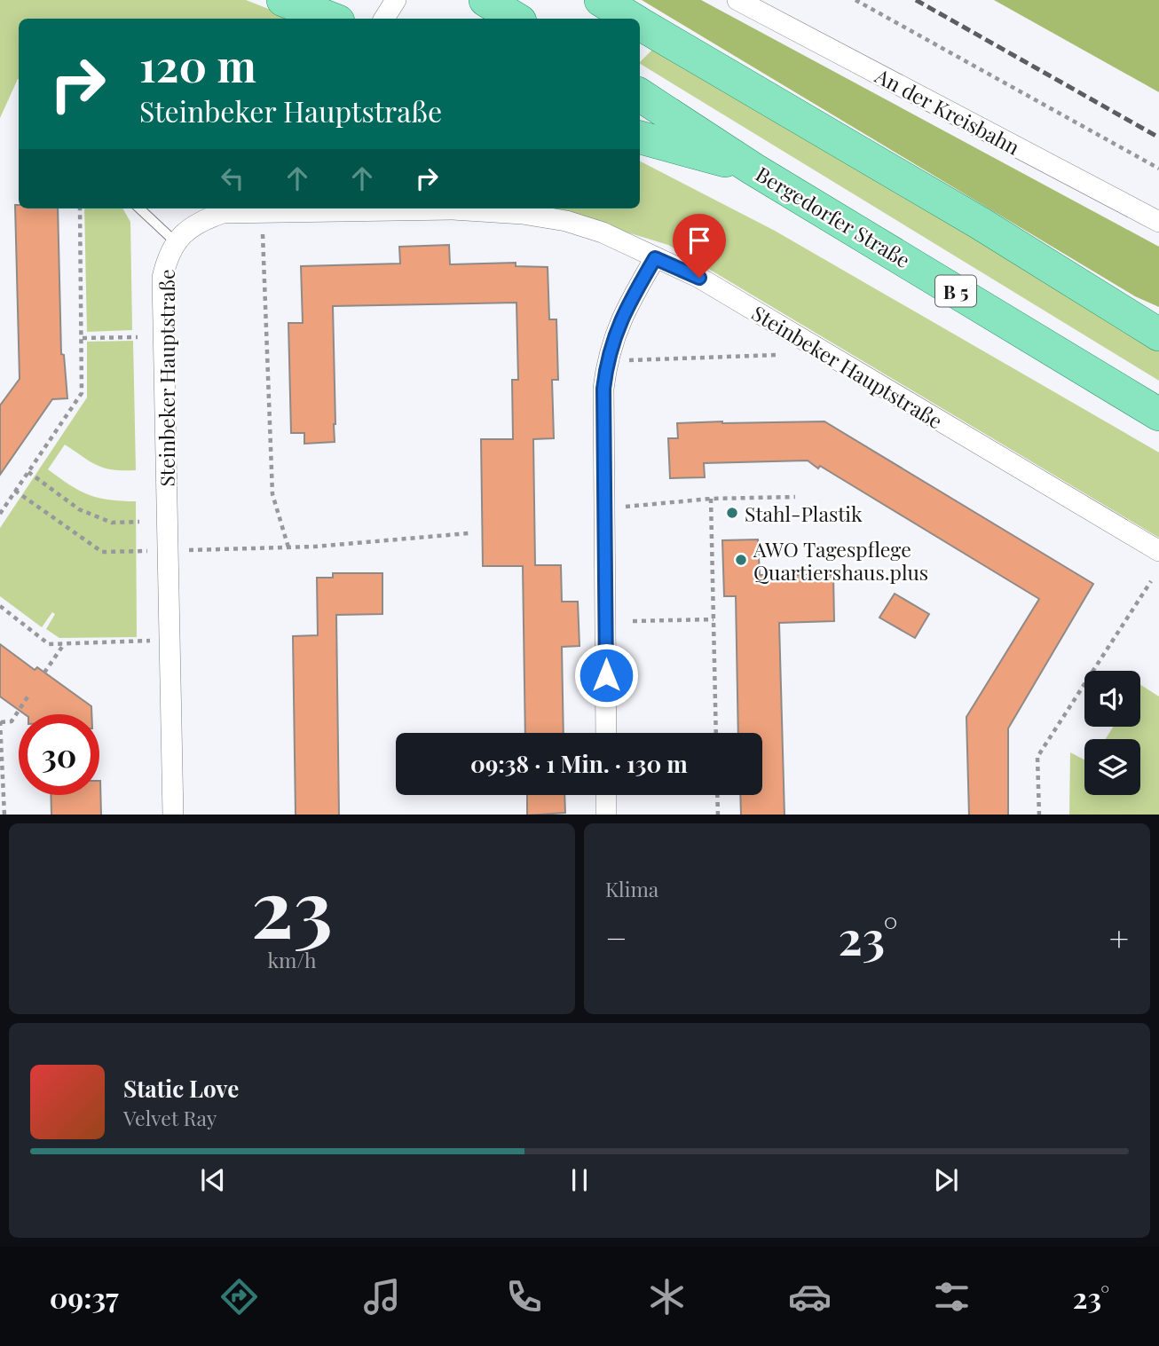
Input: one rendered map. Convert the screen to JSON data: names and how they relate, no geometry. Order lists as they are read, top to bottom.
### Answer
{
  "streets": {
    "main road": ["Bergedorfer Straße", "B 5"],
    "street": ["An der Kreisbahn", "Steinbeker Hauptstraße"]
  },
  "places": ["Stahl-Plastik", "AWO Tagespflege Quartiershaus.plus"],
  "page": {
    "turn": ["120 m", "Steinbeker Hauptstraße"],
    "limit": "30",
    "trip": "09:38 · 1 Min. · 130 m",
    "tile": [
      ["23", "km/h"],
      "Klima"
    ],
    "heat": ["−", "23°", "+"],
    "song": ["Static Love", "Velvet Ray"],
    "tabs": ["09:37", "23°"]
  }
}
